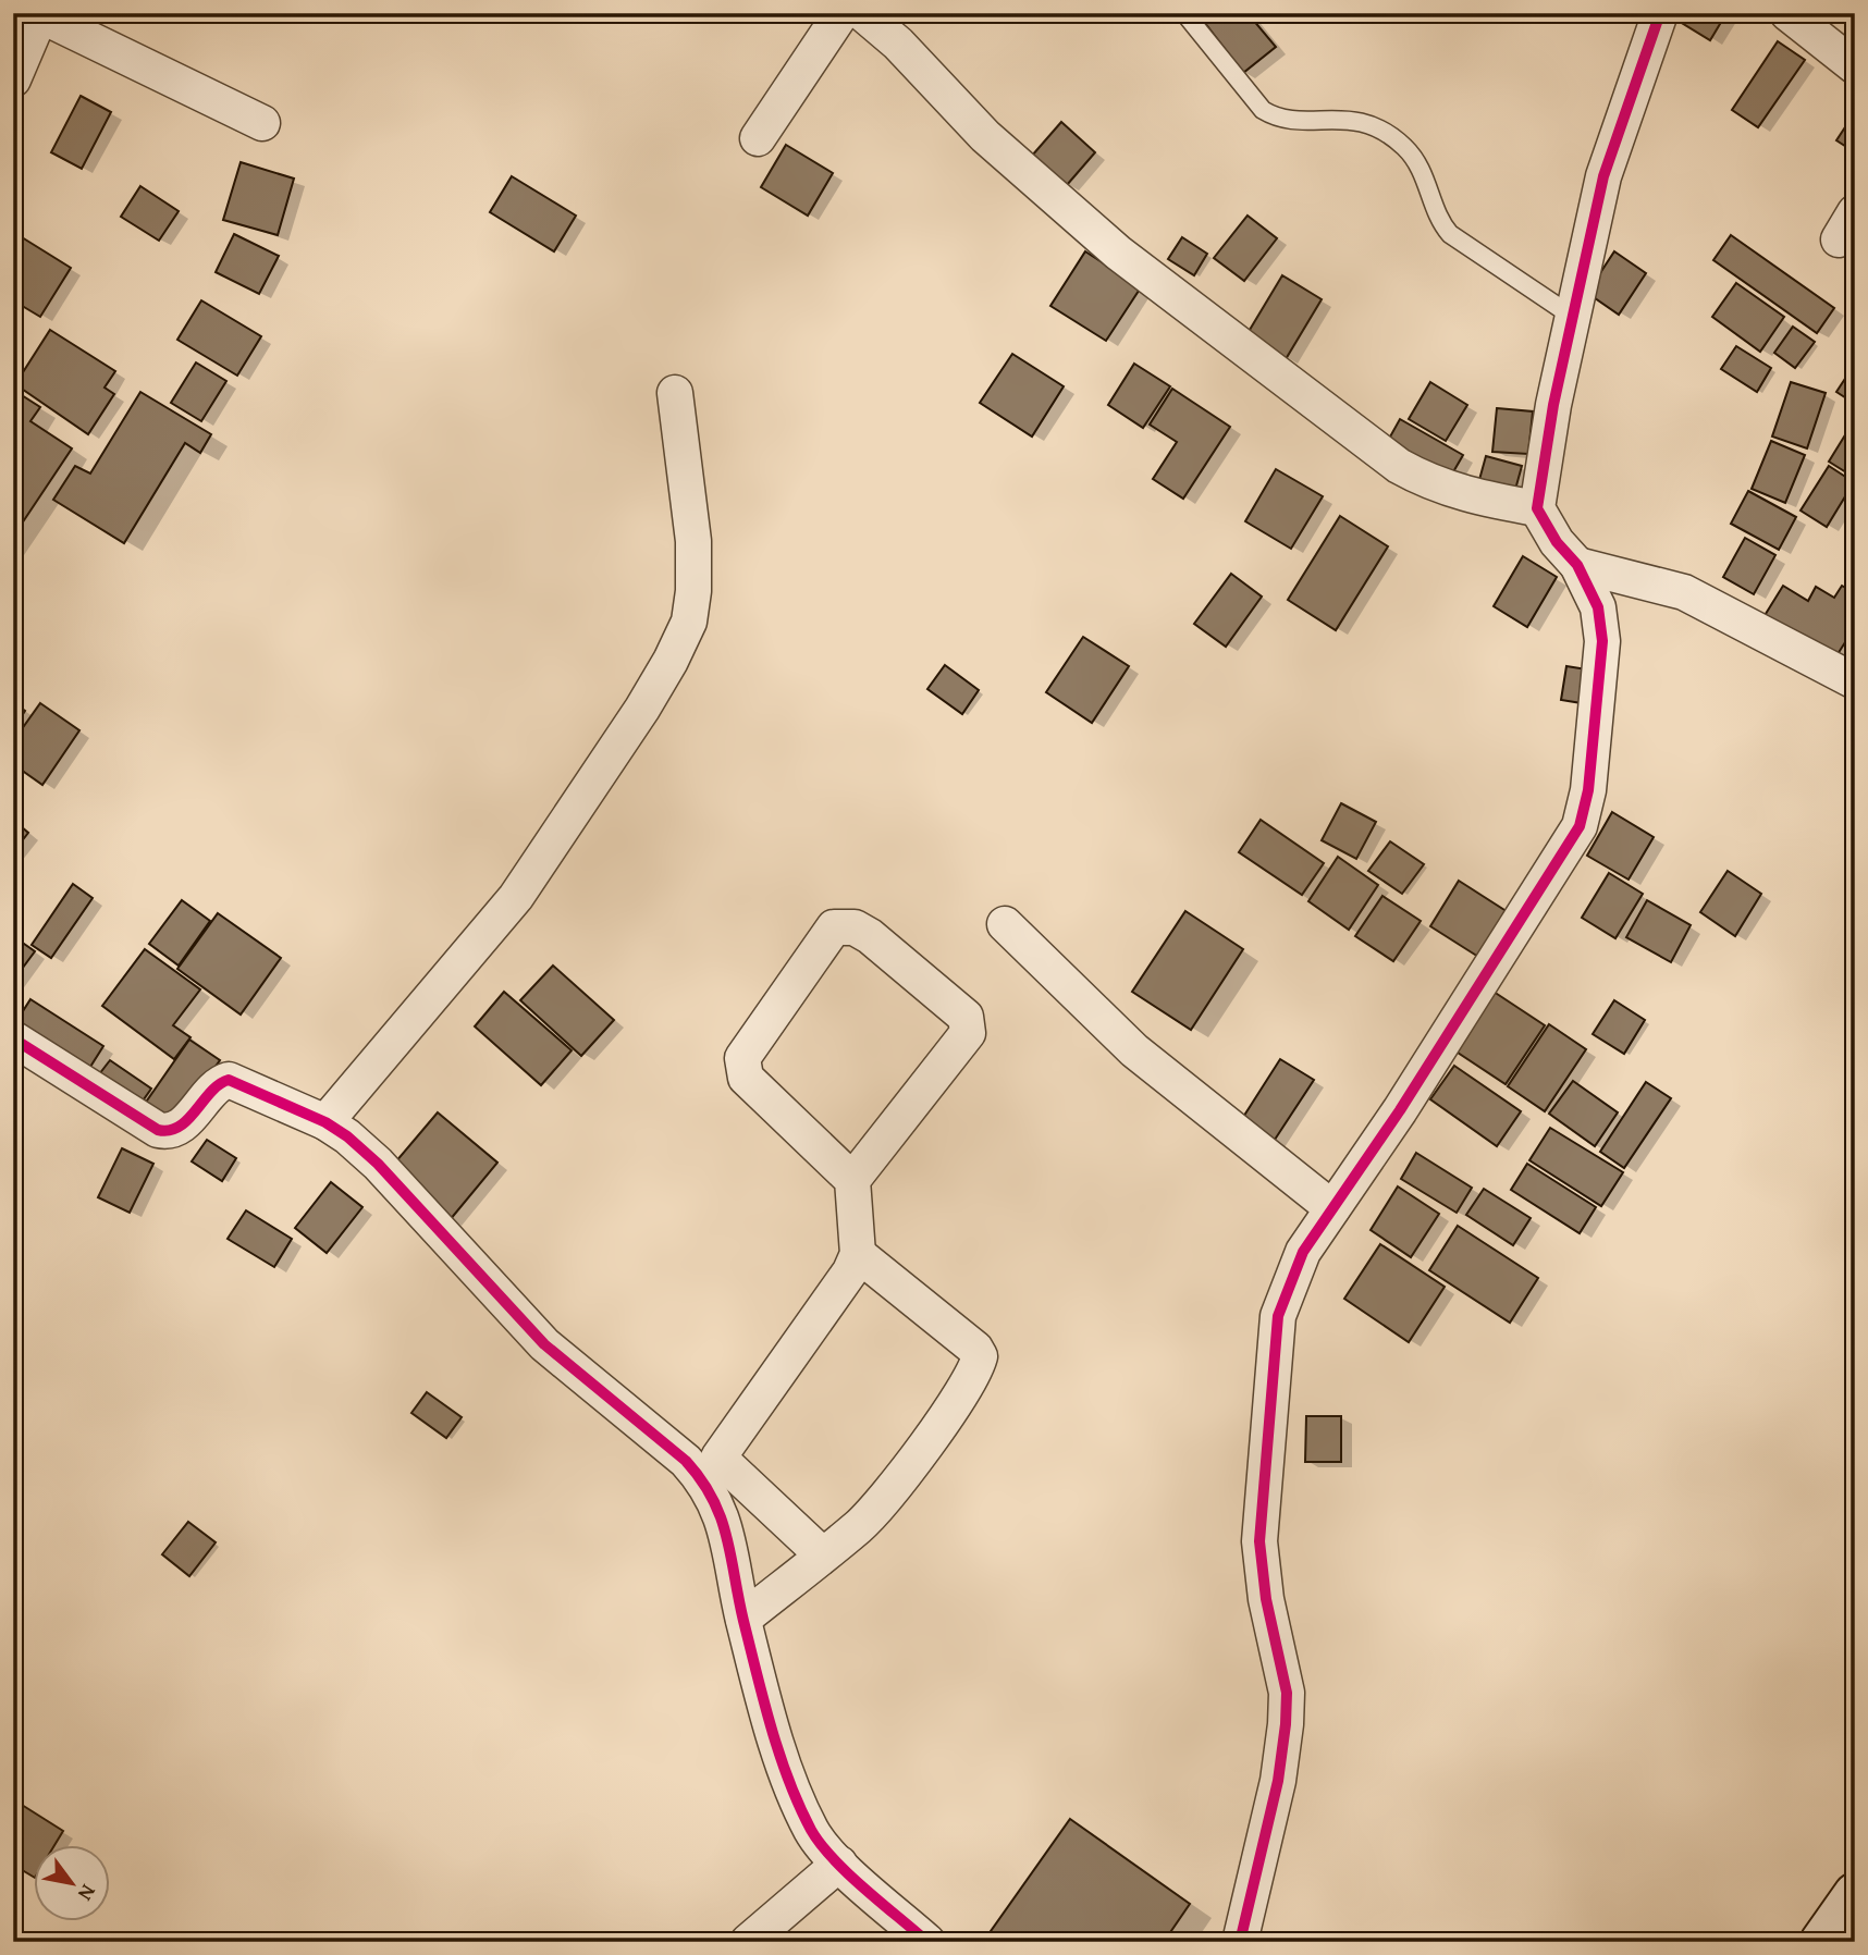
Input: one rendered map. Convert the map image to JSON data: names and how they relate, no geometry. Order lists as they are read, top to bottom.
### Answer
{
  "north": "bottom right"
}
